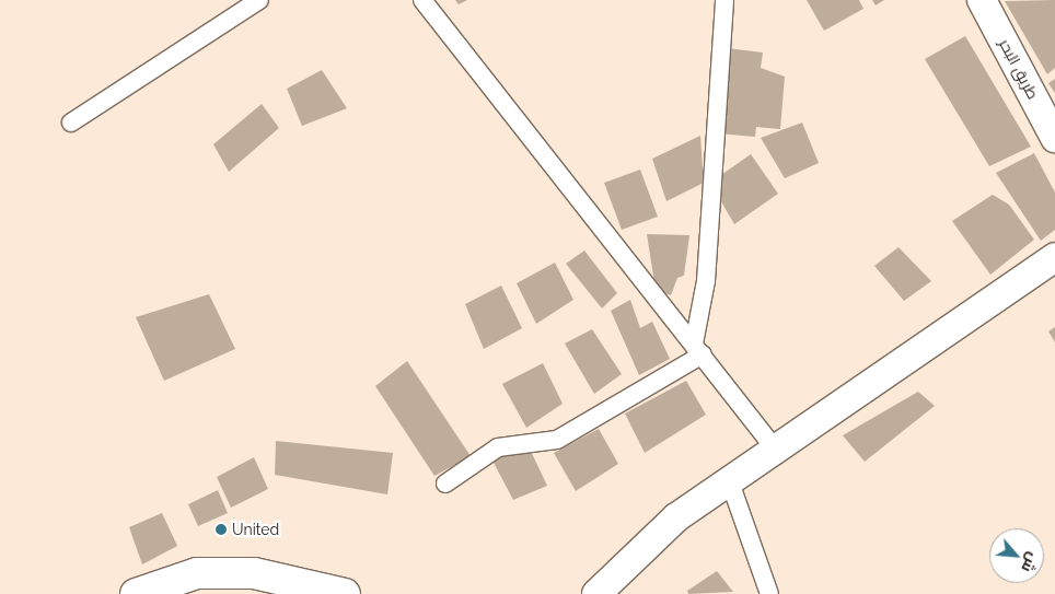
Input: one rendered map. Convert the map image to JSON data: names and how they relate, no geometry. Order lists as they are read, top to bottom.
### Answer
{
  "streets": {
    "main road": ["طريق البحر"]
  },
  "places": ["United"],
  "north": "bottom right"
}
